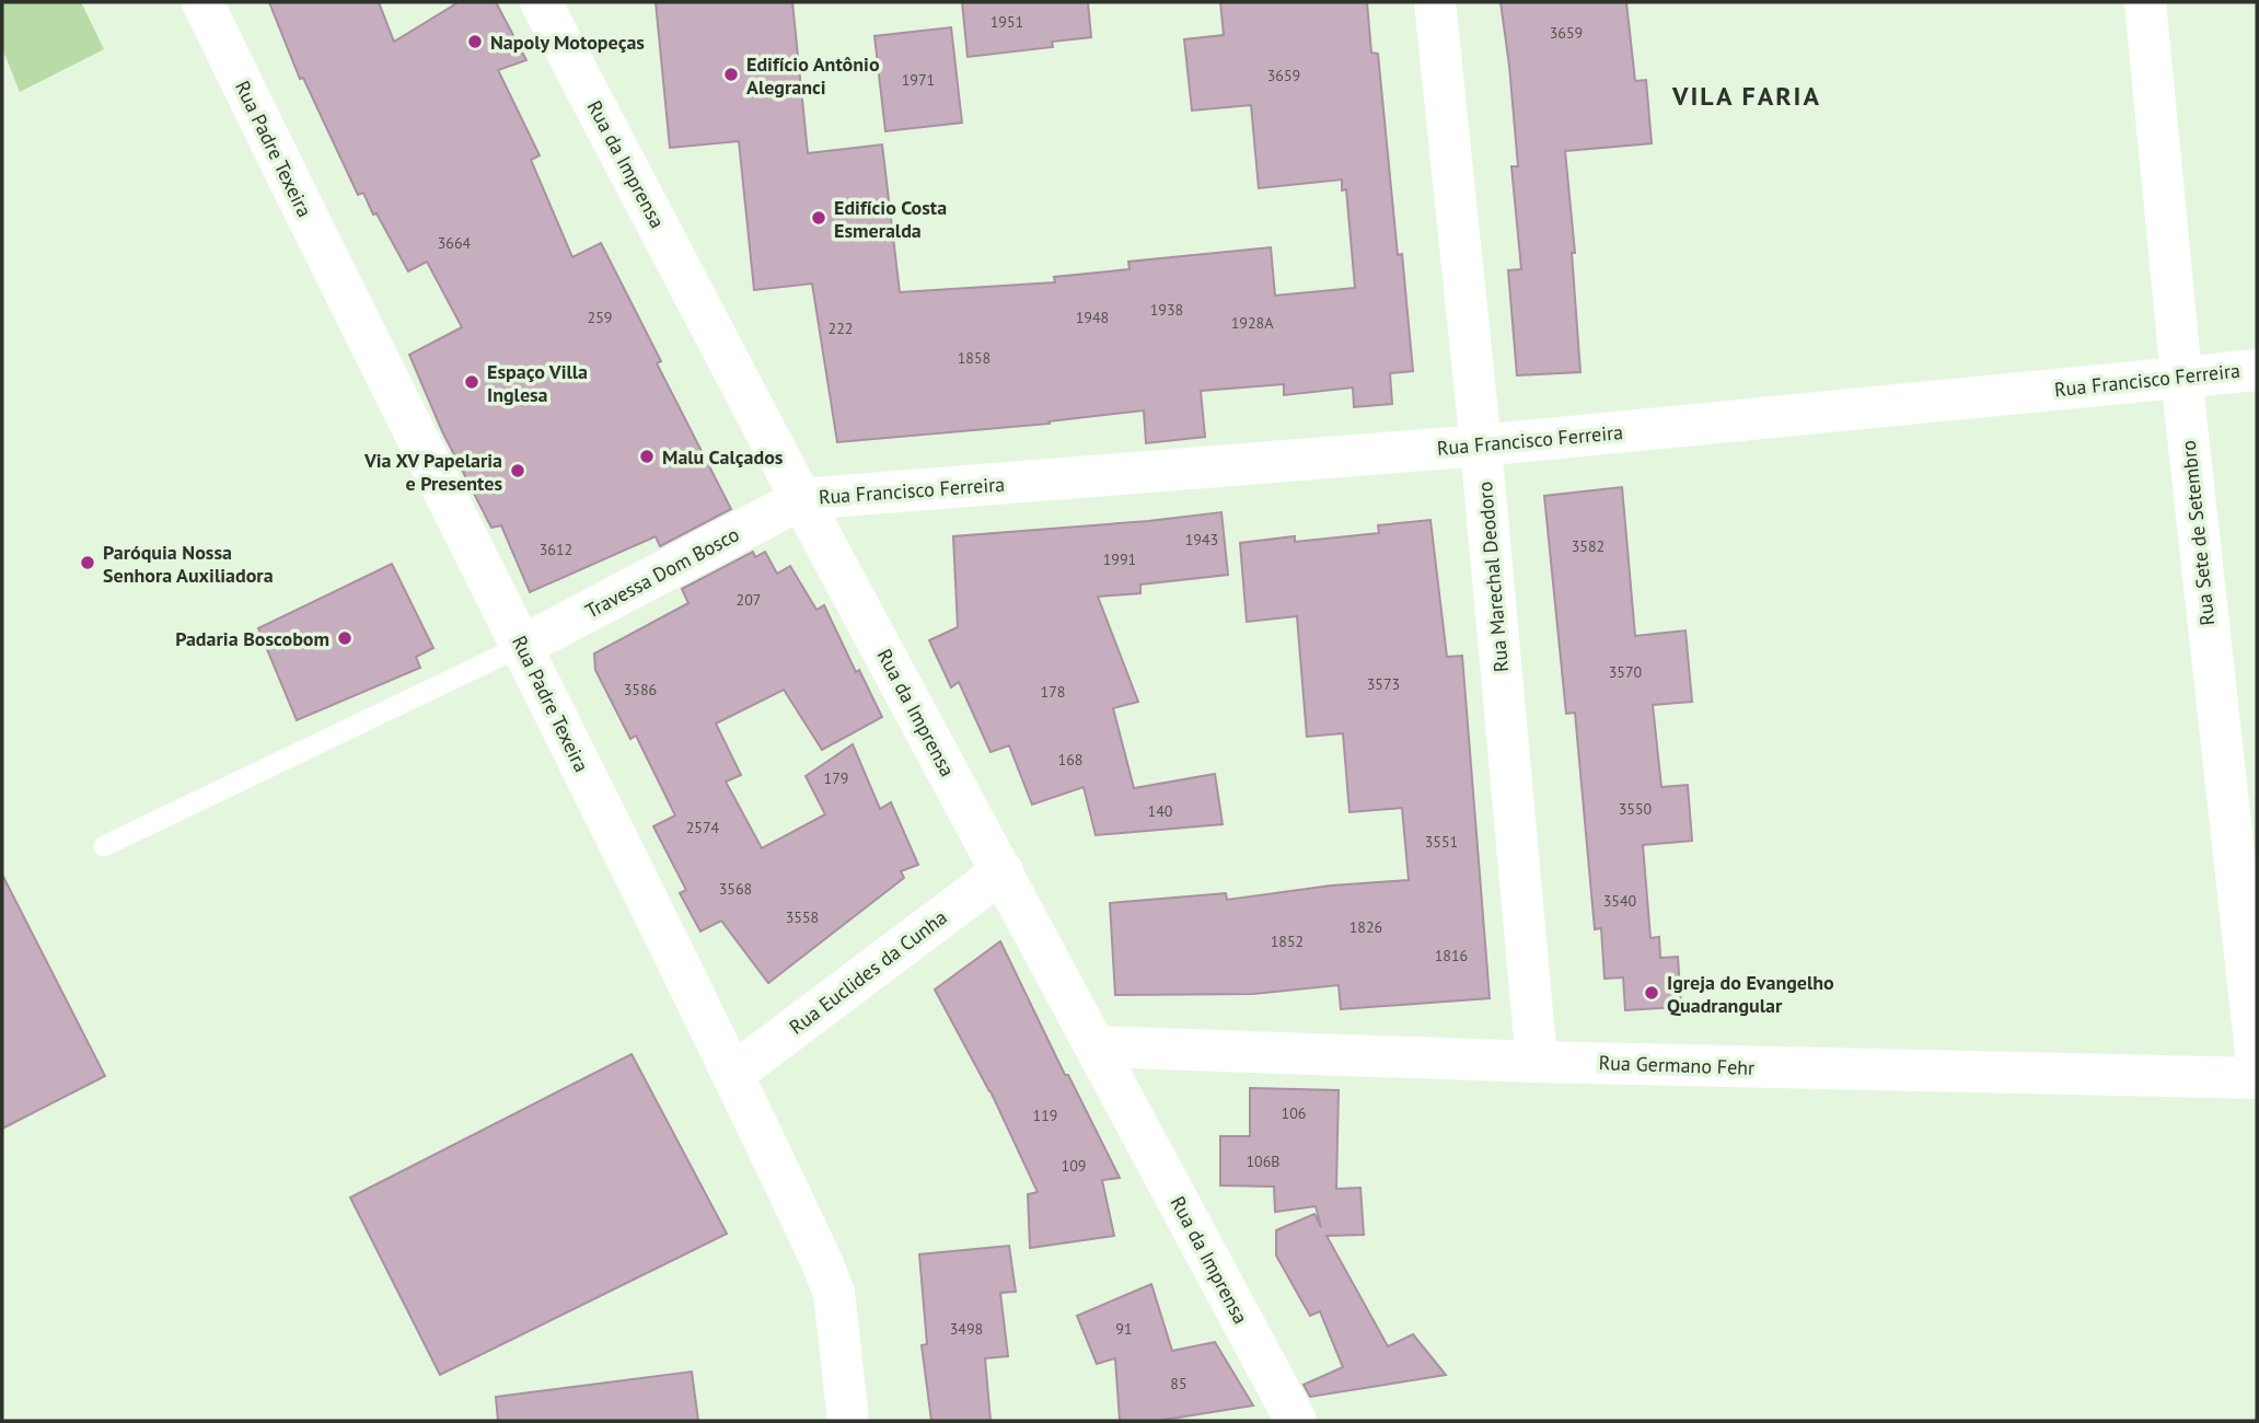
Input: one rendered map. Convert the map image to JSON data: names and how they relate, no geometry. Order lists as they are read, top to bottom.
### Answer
{
  "streets": {
    "street": [
      "Rua Padre Texeira",
      "Rua da Imprensa",
      "Rua Francisco Ferreira",
      "Rua Sete de Setembro",
      "Travessa Dom Bosco",
      "Rua Marechal Deodoro",
      "Rua Euclides da Cunha",
      "Rua Germano Fehr"
    ]
  },
  "crossings": [
    ["Rua Padre Texeira", "Travessa Dom Bosco"],
    ["Rua Padre Texeira", "Rua Euclides da Cunha"],
    ["Rua da Imprensa", "Rua Francisco Ferreira"],
    ["Rua da Imprensa", "Travessa Dom Bosco"],
    ["Rua da Imprensa", "Rua Euclides da Cunha"],
    ["Rua da Imprensa", "Rua Germano Fehr"],
    ["Rua Francisco Ferreira", "Rua Sete de Setembro"],
    ["Rua Francisco Ferreira", "Travessa Dom Bosco"],
    ["Rua Francisco Ferreira", "Rua Marechal Deodoro"],
    ["Rua Marechal Deodoro", "Rua Germano Fehr"]
  ],
  "districts": ["VILA FARIA"],
  "places": [
    "Napoly Motopeças",
    "Edifício Antônio Alegranci",
    "Edifício Costa Esmeralda",
    "Espaço Villa Inglesa",
    "Malu Calçados",
    "Via XV Papelaria e Presentes",
    "Paróquia Nossa Senhora Auxiliadora",
    "Padaria Boscobom",
    "Igreja do Evangelho Quadrangular"
  ],
  "house_numbers": [
    "1951",
    "3659",
    "3659",
    "1971",
    "3664",
    "1938",
    "259",
    "1948",
    "1928A",
    "222",
    "1858",
    "1943",
    "3582",
    "3612",
    "1991",
    "207",
    "3570",
    "3573",
    "3586",
    "178",
    "168",
    "179",
    "3550",
    "140",
    "2574",
    "3551",
    "3568",
    "3540",
    "3558",
    "1826",
    "1852",
    "1816",
    "106",
    "119",
    "106B",
    "109",
    "3498",
    "91",
    "85"
  ]
}
